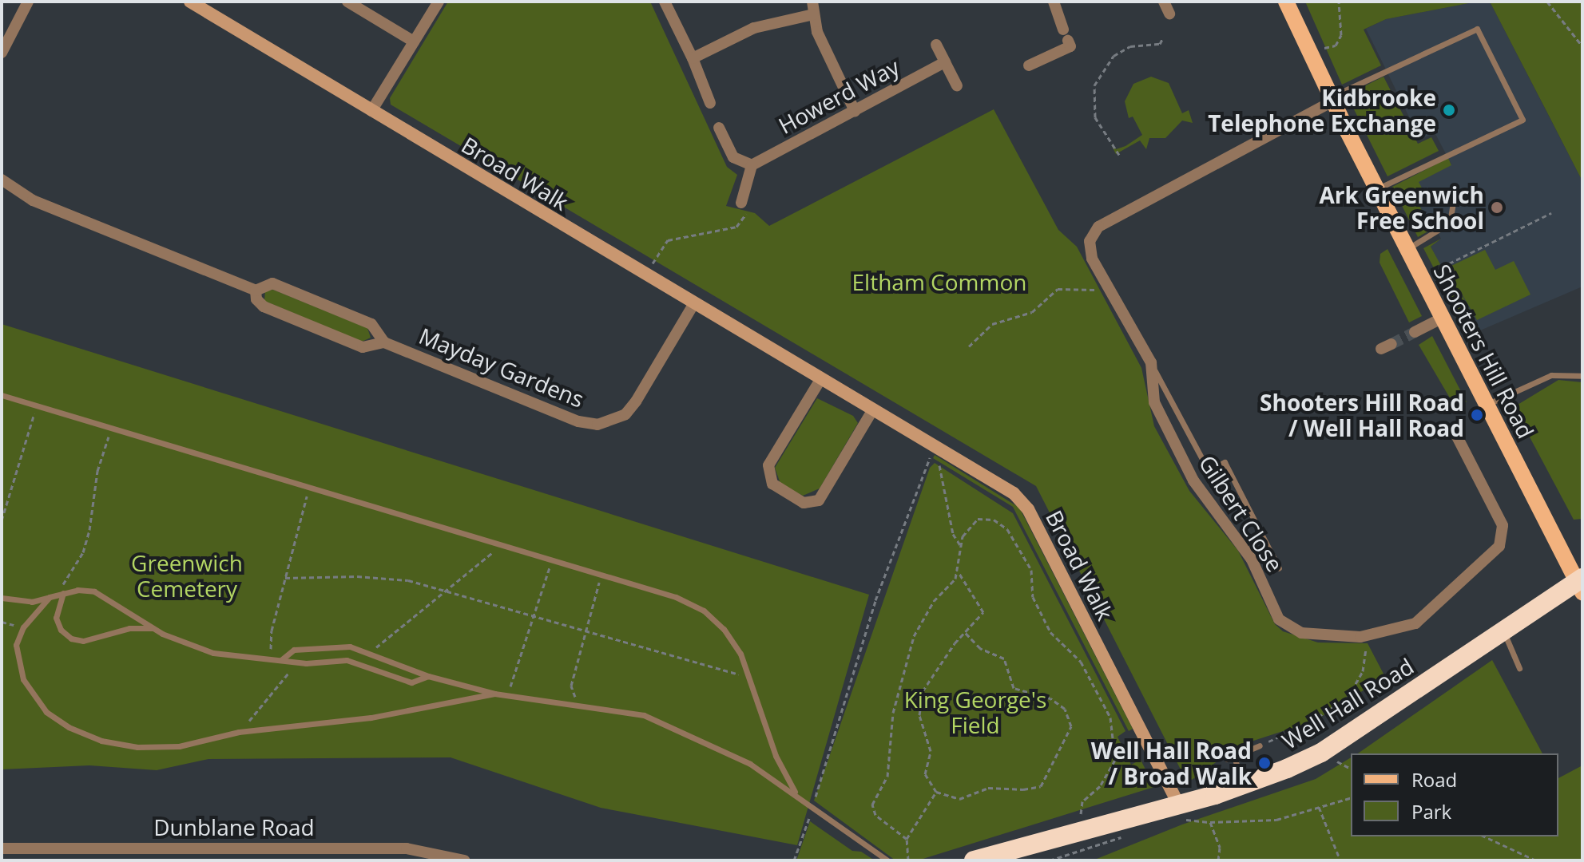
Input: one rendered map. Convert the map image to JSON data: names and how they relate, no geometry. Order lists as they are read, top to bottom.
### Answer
{
  "streets": {
    "highway": ["Well Hall Road"],
    "main road": ["Shooters Hill Road"],
    "street": [
      "Howerd Way",
      "Broad Walk",
      "Mayday Gardens",
      "Gilbert Close",
      "Dunblane Road"
    ]
  },
  "crossings": [
    ["Broad Walk", "Mayday Gardens"],
    ["Broad Walk", "Well Hall Road"],
    ["Shooters Hill Road", "Gilbert Close"],
    ["Shooters Hill Road", "Well Hall Road"]
  ],
  "parks": ["Eltham Common", "Greenwich Cemetery", "King George's Field"],
  "places": [
    "Kidbrooke Telephone Exchange",
    "Ark Greenwich Free School",
    "Shooters Hill Road / Well Hall Road",
    "Well Hall Road / Broad Walk"
  ],
  "legend": ["Road", "Park"]
}
